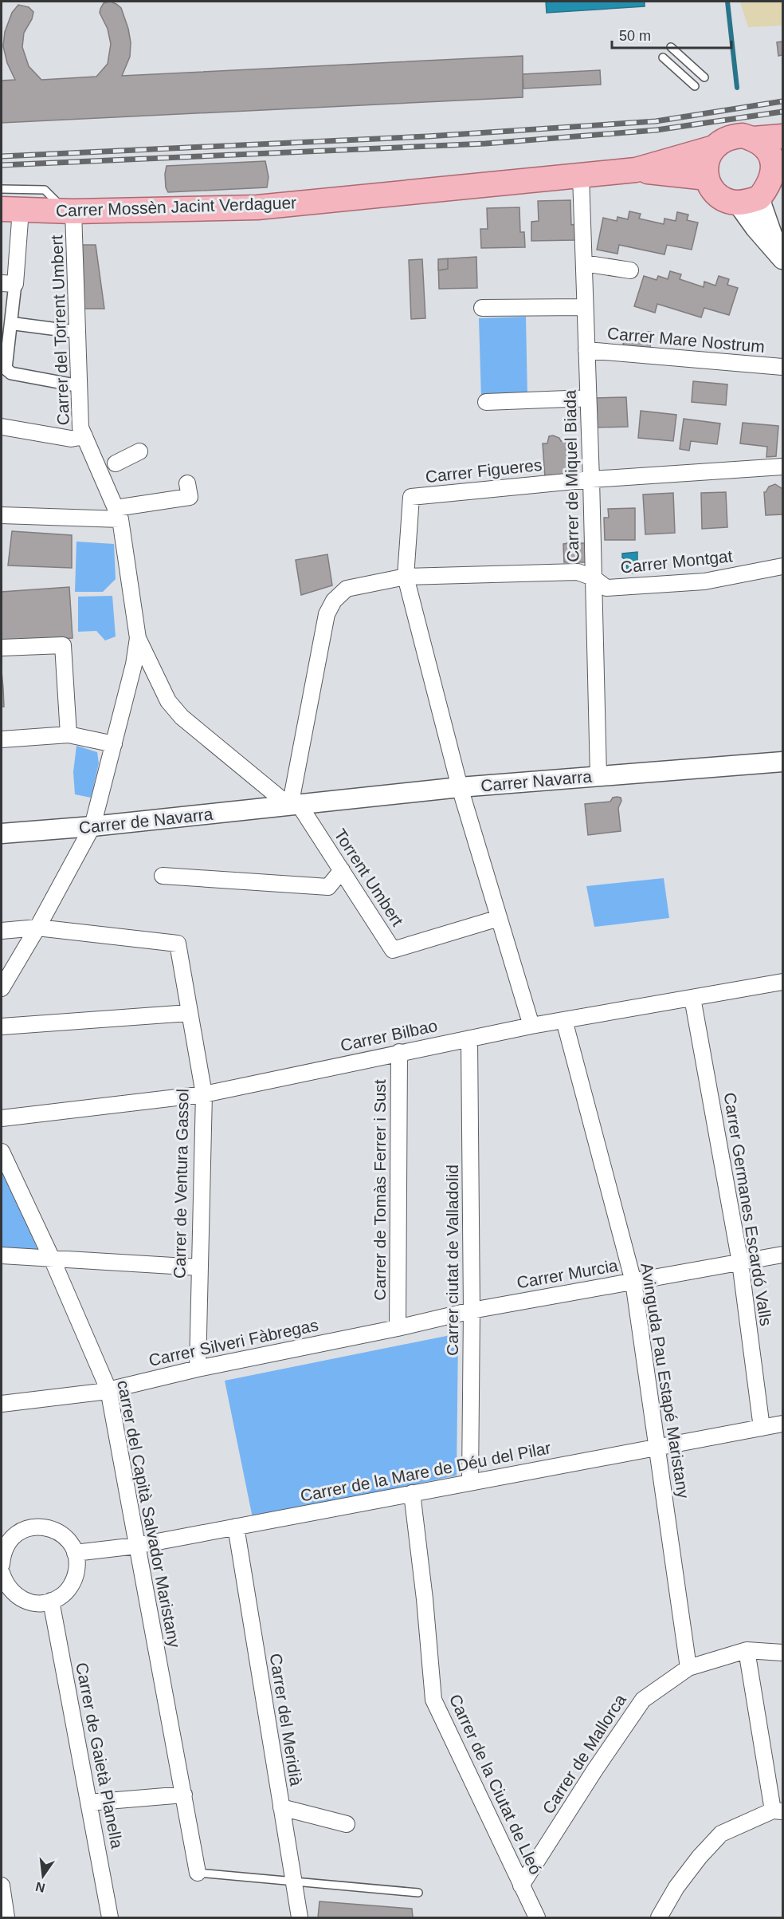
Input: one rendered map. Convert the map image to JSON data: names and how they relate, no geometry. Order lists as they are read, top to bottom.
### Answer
{
  "streets": {
    "main road": ["Carrer Mossèn Jacint Verdaguer"],
    "street": [
      "Carrer del Torrent Umbert",
      "Carrer Mare Nostrum",
      "Carrer Figueres",
      "Carrer de Miquel Biada",
      "Carrer Montgat",
      "Carrer Navarra",
      "Carrer de Navarra",
      "Torrent Umbert",
      "Carrer Bilbao",
      "Carrer de Ventura Gassol",
      "Carrer de Tomàs Ferrer i Sust",
      "Carrer Germanes Escardó Valls",
      "Carrer ciutat de Valladolid",
      "Carrer Murcia",
      "Carrer Silveri Fàbregas",
      "Avinguda Pau Estapé Maristany",
      "Carrer de la Mare de Déu del Pilar",
      "carrer del Capità Salvador Maristany",
      "Carrer del Meridià",
      "Carrer de Mallorca",
      "Carrer de Gaietà Planella",
      "Carrer de la Ciutat de Lleó"
    ]
  },
  "crossings": [
    ["Carrer Mossèn Jacint Verdaguer", "Carrer del Torrent Umbert"],
    ["Carrer Mossèn Jacint Verdaguer", "Carrer de Miquel Biada"],
    ["Carrer del Torrent Umbert", "Carrer Montgat"],
    ["Carrer del Torrent Umbert", "Carrer Navarra"],
    ["Carrer del Torrent Umbert", "Carrer de Navarra"],
    ["Carrer del Torrent Umbert", "Torrent Umbert"],
    ["Carrer Mare Nostrum", "Carrer de Miquel Biada"],
    ["Carrer Figueres", "Carrer de Miquel Biada"],
    ["Carrer Figueres", "Carrer Montgat"],
    ["Carrer de Miquel Biada", "Carrer Montgat"],
    ["Carrer de Miquel Biada", "Carrer Navarra"],
    ["Carrer Montgat", "Carrer Navarra"],
    ["Carrer Montgat", "Carrer de Navarra"],
    ["Carrer Montgat", "Torrent Umbert"],
    ["Carrer Navarra", "Carrer de Navarra"],
    ["Carrer Navarra", "Torrent Umbert"],
    ["Carrer de Navarra", "Torrent Umbert"],
    ["Carrer Bilbao", "Carrer de Ventura Gassol"],
    ["Carrer Bilbao", "Carrer de Tomàs Ferrer i Sust"],
    ["Carrer Bilbao", "Carrer Germanes Escardó Valls"],
    ["Carrer Bilbao", "Carrer ciutat de Valladolid"],
    ["Carrer Bilbao", "Avinguda Pau Estapé Maristany"],
    ["Carrer de Ventura Gassol", "Carrer Silveri Fàbregas"],
    ["Carrer de Tomàs Ferrer i Sust", "Carrer Silveri Fàbregas"],
    ["Carrer Germanes Escardó Valls", "Carrer Murcia"],
    ["Carrer Germanes Escardó Valls", "Carrer de la Mare de Déu del Pilar"],
    ["Carrer ciutat de Valladolid", "Carrer Murcia"],
    ["Carrer ciutat de Valladolid", "Carrer Silveri Fàbregas"],
    ["Carrer ciutat de Valladolid", "Carrer de la Mare de Déu del Pilar"],
    ["Carrer Murcia", "Carrer Silveri Fàbregas"],
    ["Carrer Murcia", "Avinguda Pau Estapé Maristany"],
    ["Carrer Silveri Fàbregas", "carrer del Capità Salvador Maristany"],
    ["Avinguda Pau Estapé Maristany", "Carrer de la Mare de Déu del Pilar"],
    ["Avinguda Pau Estapé Maristany", "Carrer de Mallorca"],
    ["Carrer de la Mare de Déu del Pilar", "carrer del Capità Salvador Maristany"],
    ["Carrer de la Mare de Déu del Pilar", "Carrer del Meridià"],
    ["Carrer de la Mare de Déu del Pilar", "Carrer de la Ciutat de Lleó"],
    ["Carrer de Mallorca", "Carrer de la Ciutat de Lleó"]
  ],
  "scale_bar": "50 m",
  "north": "bottom"
}
